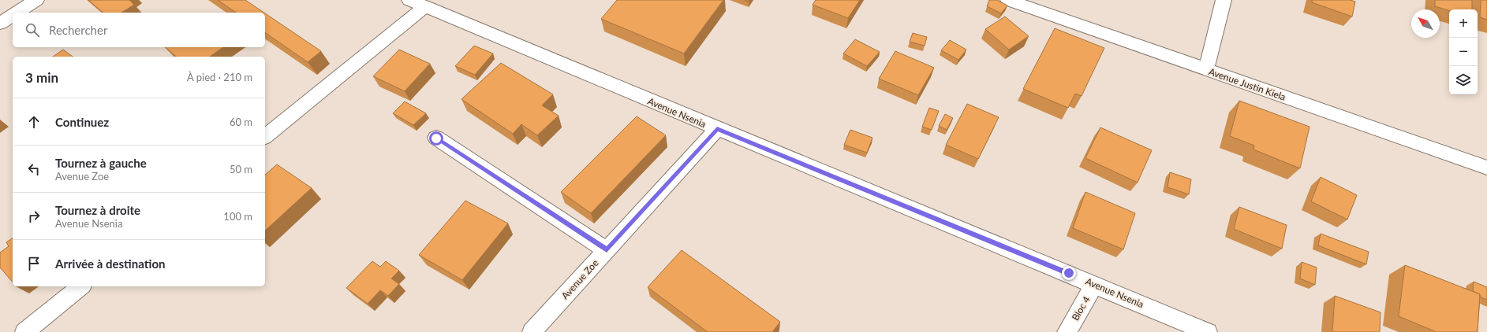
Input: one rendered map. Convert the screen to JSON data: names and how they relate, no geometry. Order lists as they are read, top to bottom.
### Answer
{
  "streets": {
    "street": [
      "Avenue Justin Kiela",
      "Avenue Nsenia",
      "Avenue Zoe",
      "Bloc 4"
    ]
  },
  "crossings": [
    ["Avenue Nsenia", "Avenue Zoe"],
    ["Avenue Nsenia", "Bloc 4"]
  ],
  "north": "top left",
  "page": {
    "map_buttons": ["+", "−"],
    "search": "Rechercher",
    "heading": ["3 min", "À pied · 210 m"],
    "list": [
      ["Continuez", "60 m"],
      ["Tournez à gauche", "Avenue Zoe", "50 m"],
      ["Tournez à droite", "Avenue Nsenia", "100 m"],
      "Arrivée à destination"
    ]
  }
}
